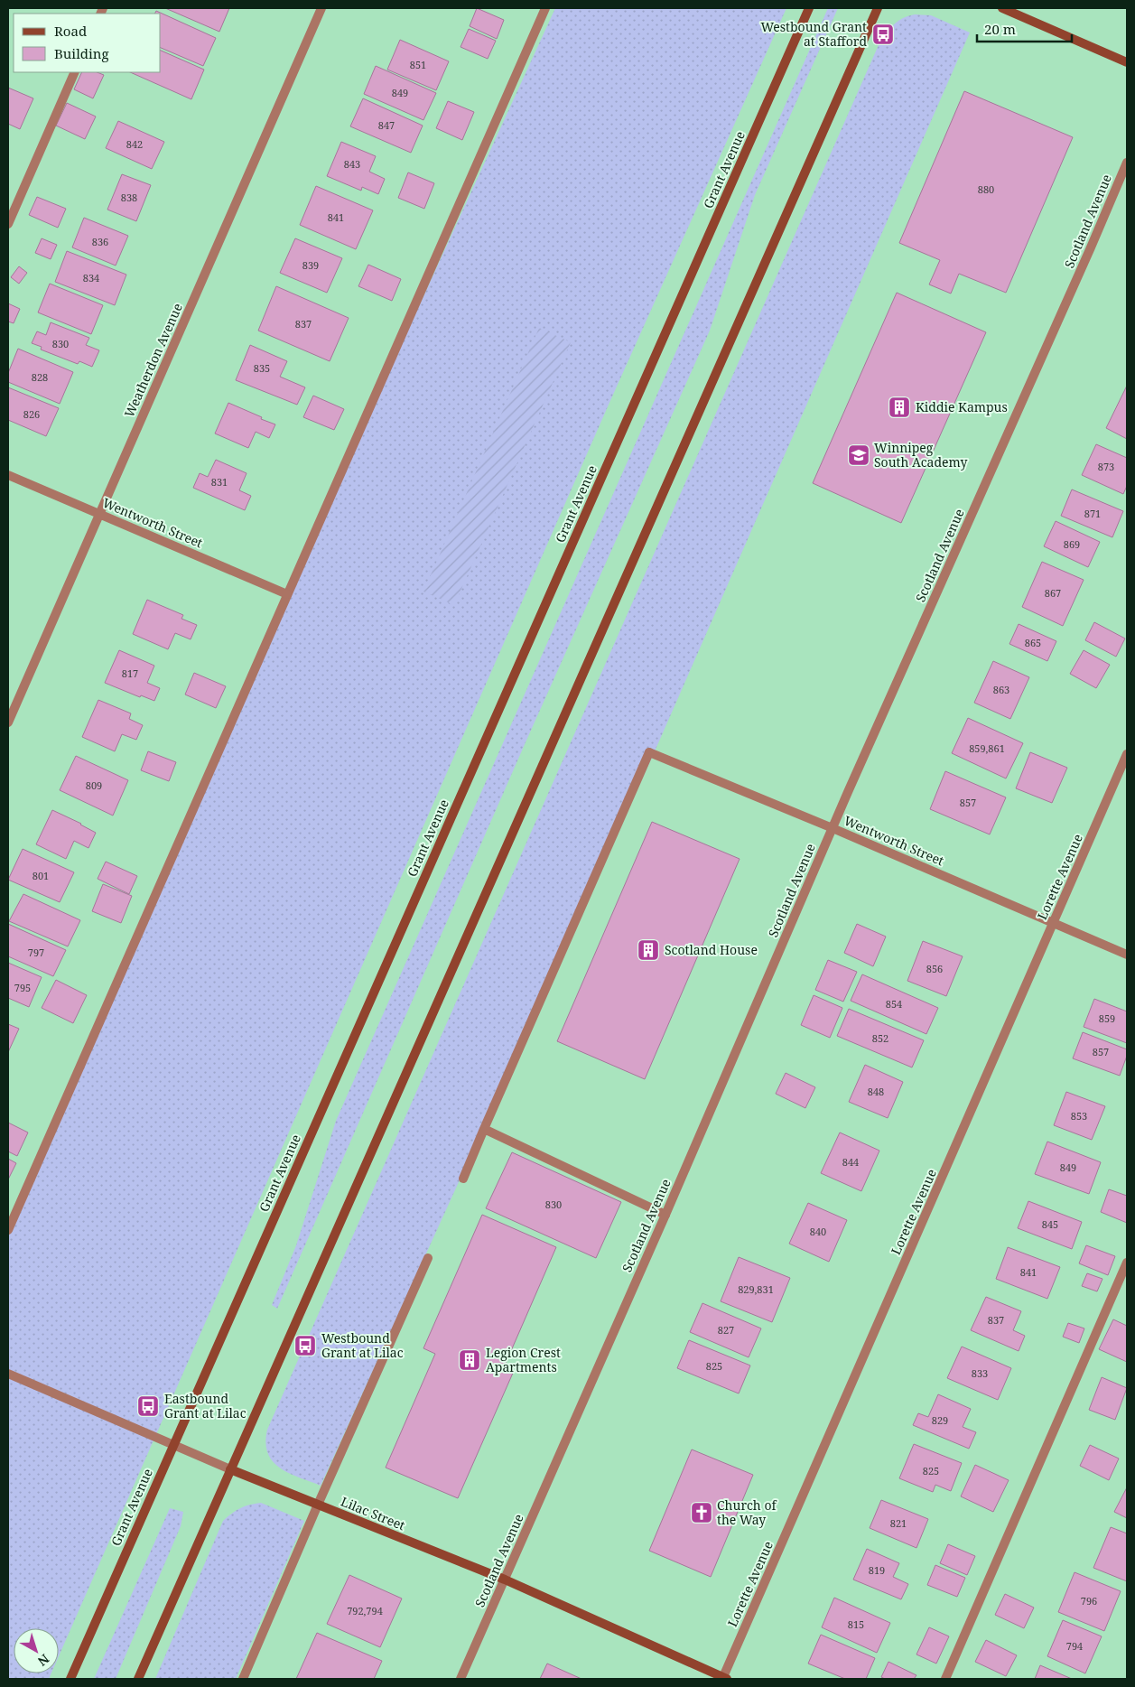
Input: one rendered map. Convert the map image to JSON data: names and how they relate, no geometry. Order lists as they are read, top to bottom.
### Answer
{
  "streets": {
    "main road": ["Grant Avenue", "Lilac Street"],
    "street": [
      "Scotland Avenue",
      "Weatherdon Avenue",
      "Wentworth Street",
      "Lorette Avenue"
    ]
  },
  "crossings": [
    ["Grant Avenue", "Lilac Street"],
    ["Scotland Avenue", "Wentworth Street"],
    ["Scotland Avenue", "Lilac Street"],
    ["Weatherdon Avenue", "Wentworth Street"],
    ["Wentworth Street", "Lorette Avenue"],
    ["Lorette Avenue", "Lilac Street"]
  ],
  "places": {
    "bus stop": ["Westbound Grant at Stafford", "Westbound Grant at Lilac", "Eastbound Grant at Lilac"],
    "building": ["Kiddie Kampus", "Scotland House", "Legion Crest Apartments"],
    "school or university": ["Winnipeg South Academy"],
    "church": ["Church of the Way"]
  },
  "house_numbers": [
    "851",
    "849",
    "847",
    "842",
    "843",
    "880",
    "838",
    "841",
    "836",
    "839",
    "834",
    "837",
    "830",
    "835",
    "828",
    "826",
    "873",
    "831",
    "871",
    "869",
    "867",
    "865",
    "817",
    "863",
    "859,861",
    "809",
    "857",
    "801",
    "797",
    "856",
    "795",
    "854",
    "859",
    "852",
    "857",
    "848",
    "853",
    "844",
    "849",
    "830",
    "845",
    "840",
    "841",
    "829,831",
    "837",
    "827",
    "825",
    "833",
    "829",
    "825",
    "821",
    "819",
    "796",
    "792,794",
    "815",
    "794"
  ],
  "legend": ["Road", "Building"],
  "scale_bar": "20 m",
  "north": "bottom right"
}
